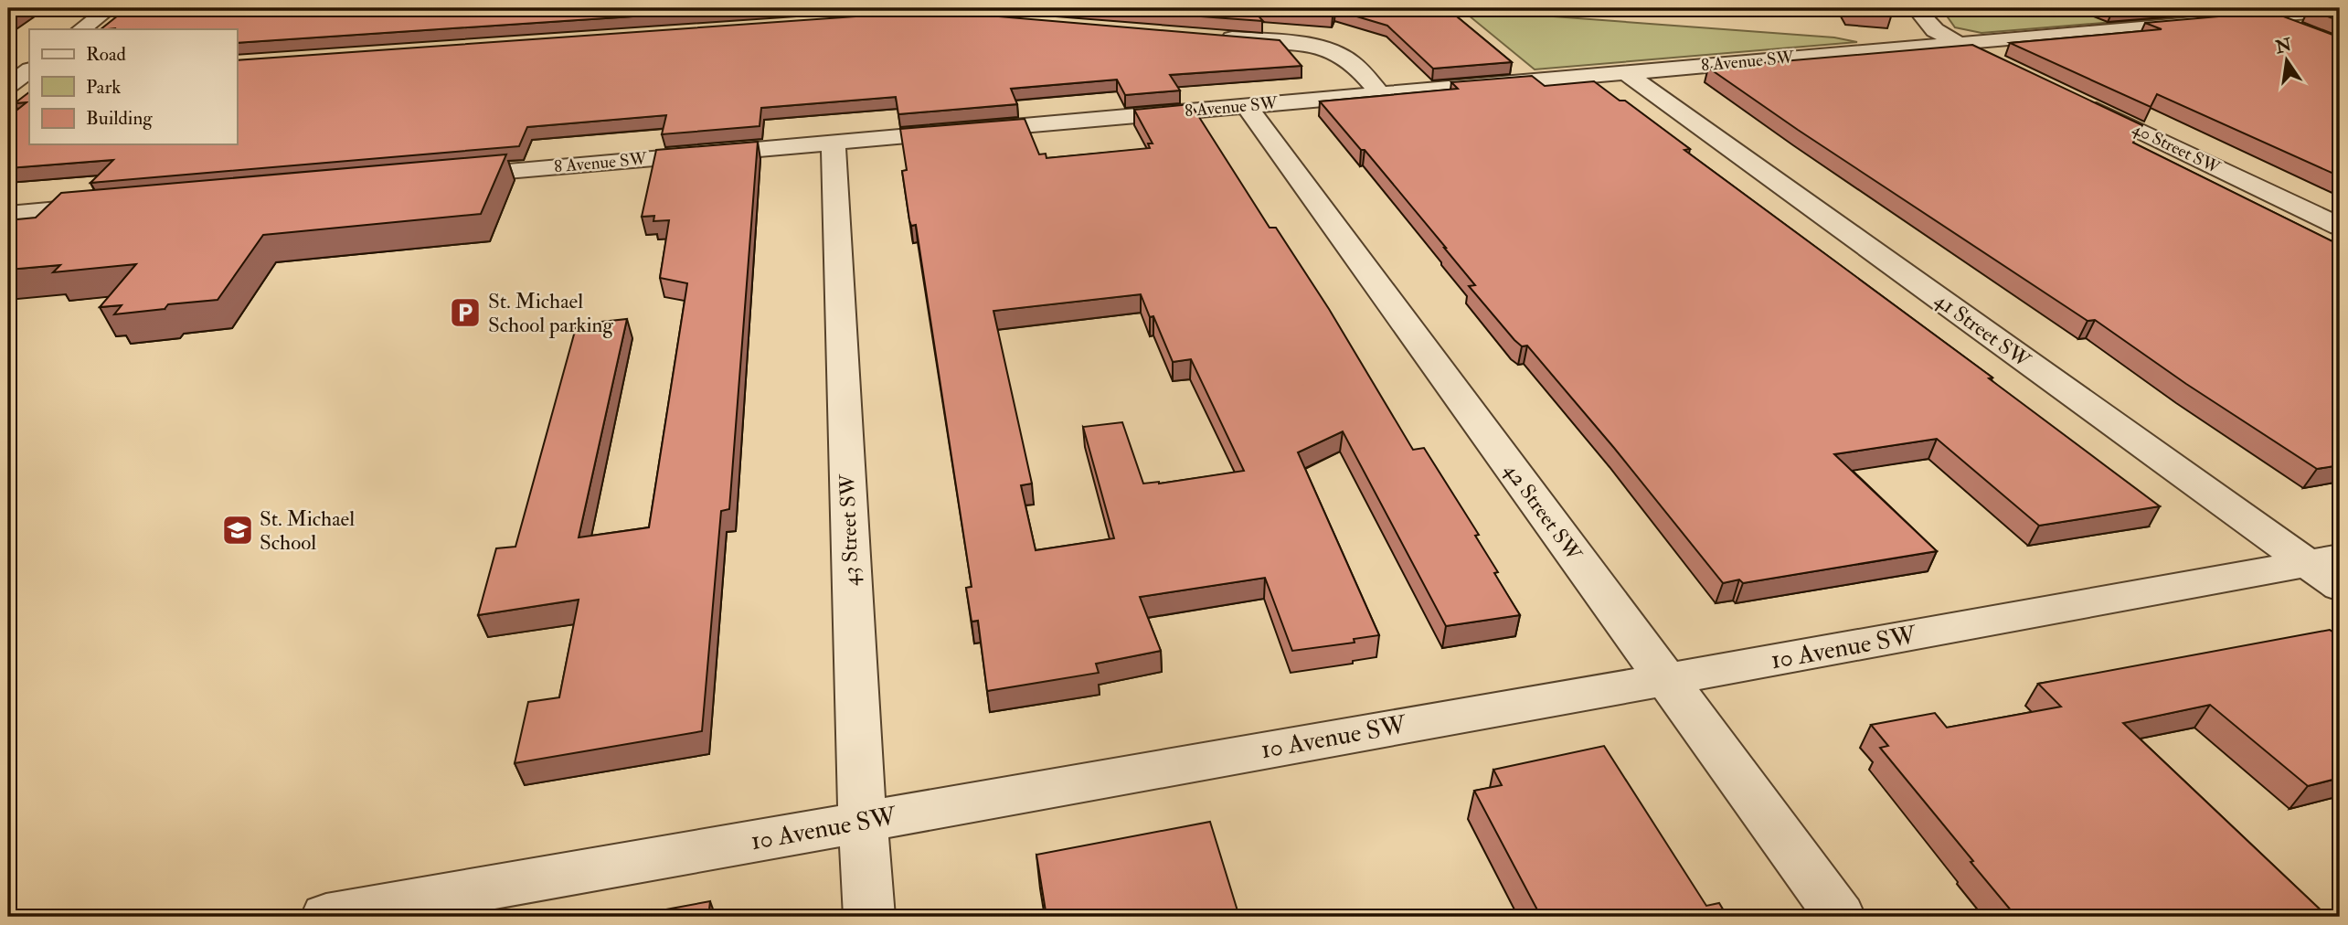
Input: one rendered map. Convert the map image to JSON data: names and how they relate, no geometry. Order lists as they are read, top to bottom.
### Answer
{
  "streets": {
    "street": [
      "8 Avenue SW",
      "40 Street SW",
      "41 Street SW",
      "42 Street SW",
      "43 Street SW",
      "10 Avenue SW"
    ]
  },
  "crossings": [
    ["8 Avenue SW", "41 Street SW"],
    ["8 Avenue SW", "42 Street SW"],
    ["8 Avenue SW", "43 Street SW"],
    ["41 Street SW", "10 Avenue SW"],
    ["42 Street SW", "10 Avenue SW"],
    ["43 Street SW", "10 Avenue SW"]
  ],
  "places": {
    "parking": ["St. Michael School parking"],
    "school or university": ["St. Michael School"]
  },
  "legend": ["Road", "Park", "Building"],
  "north": "top"
}
